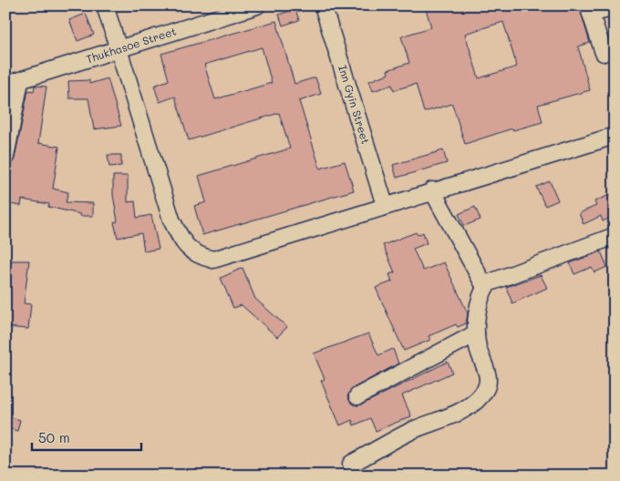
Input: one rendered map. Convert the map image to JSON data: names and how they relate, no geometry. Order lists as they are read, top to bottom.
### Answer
{
  "streets": {
    "street": ["Thukhasoe Street", "Inn Gyin Street"]
  },
  "scale_bar": "50 m"
}
